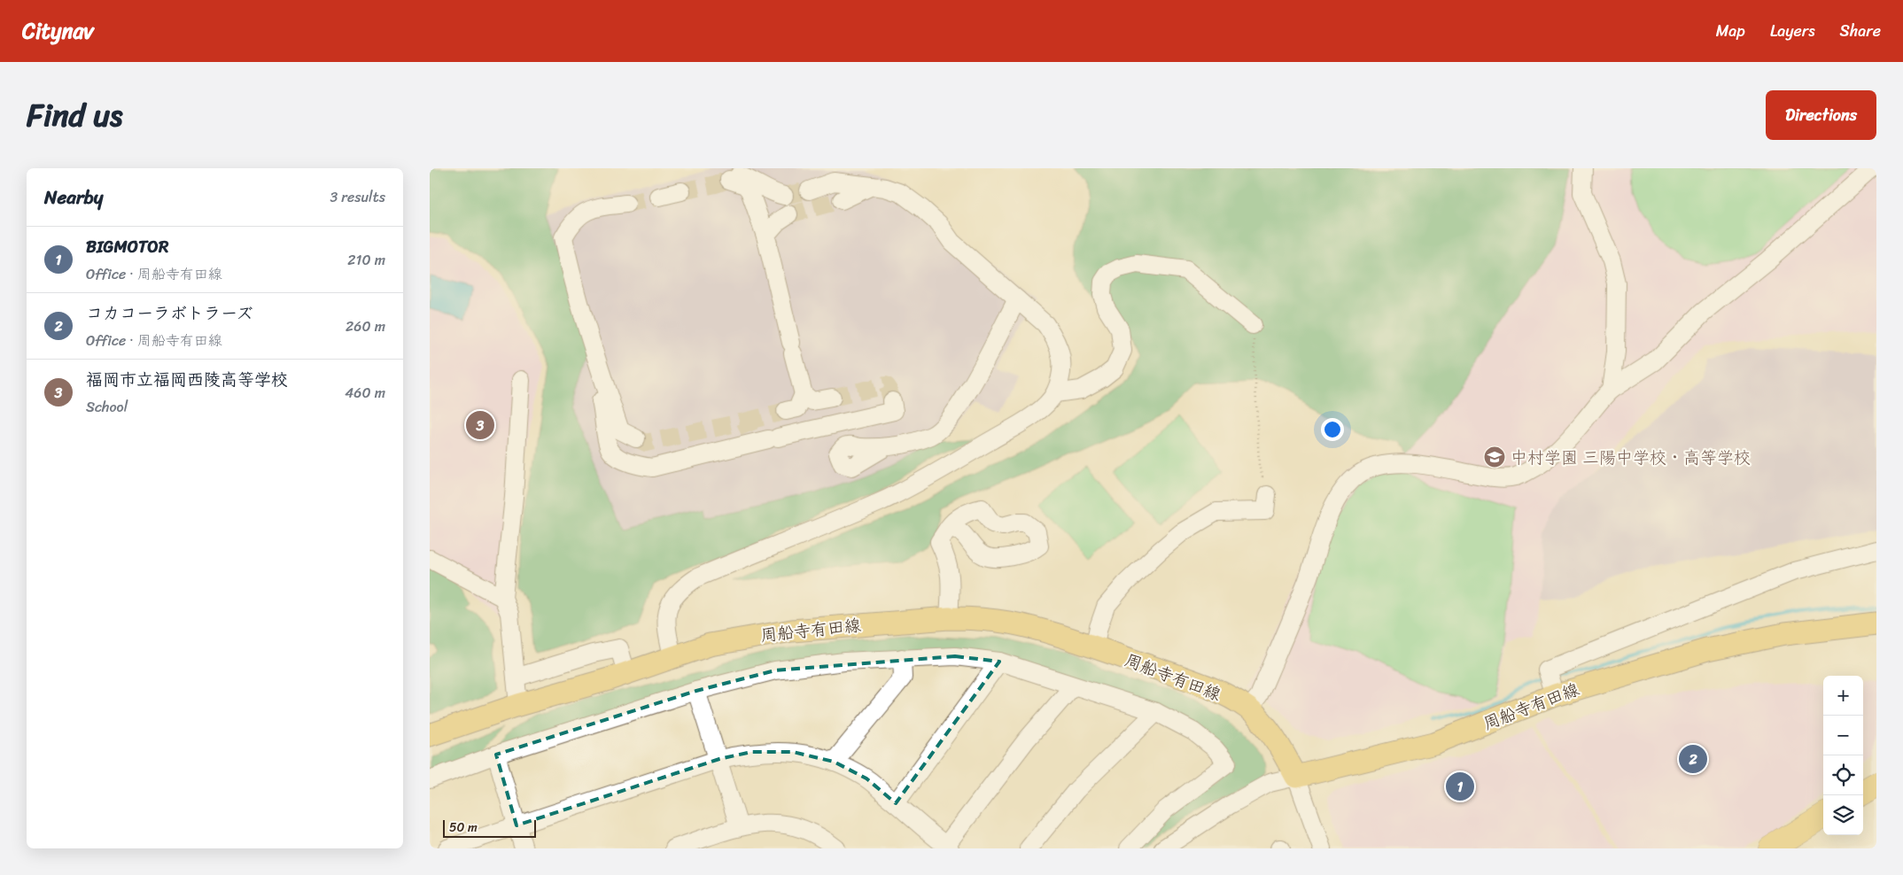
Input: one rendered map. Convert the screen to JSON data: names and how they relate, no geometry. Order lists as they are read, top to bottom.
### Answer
{
  "streets": {
    "main road": ["周船寺有田線"]
  },
  "places": {
    "school or university": ["中村学園 三陽中学校・高等学校"]
  },
  "scale_bar": "50 m",
  "page": {
    "header": "Citynav",
    "nav": ["Map", "Layers", "Share"],
    "title": "Find us",
    "buttons": "Directions",
    "heading": ["Nearby", "3 results"],
    "list": [
      {
        "mark": "1",
        "name": "BIGMOTOR",
        "note": "Office · 周船寺有田線",
        "value": "210 m"
      },
      {
        "mark": "2",
        "name": "コカコーラボトラーズ",
        "note": "Office · 周船寺有田線",
        "value": "260 m"
      },
      {
        "mark": "3",
        "name": "福岡市立福岡西陵高等学校",
        "note": "School",
        "value": "460 m"
      }
    ],
    "pins": ["3", "2", "1"],
    "map_buttons": ["+", "−"],
    "scale": "50 m"
  }
}
